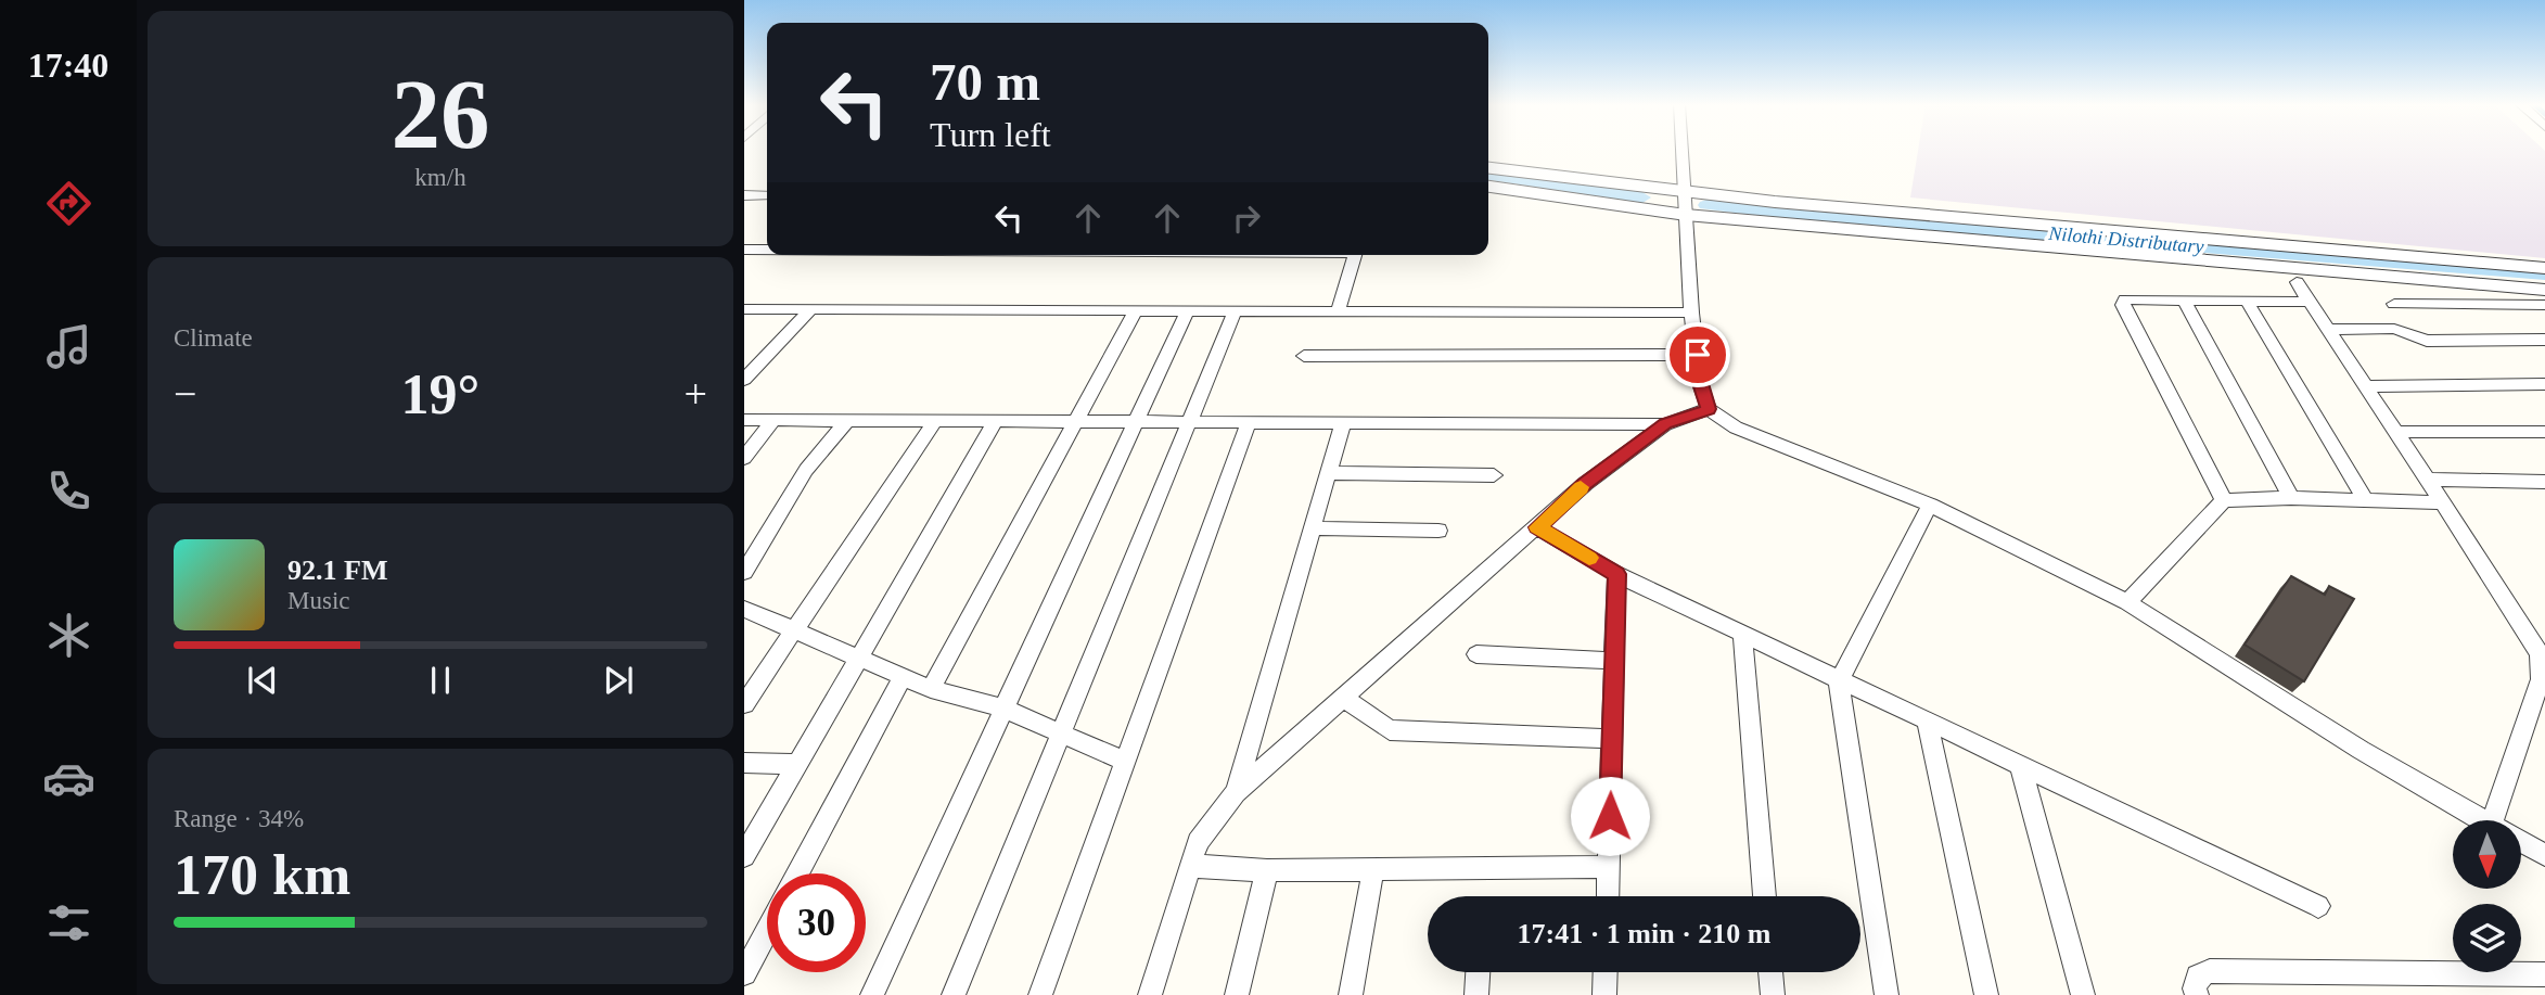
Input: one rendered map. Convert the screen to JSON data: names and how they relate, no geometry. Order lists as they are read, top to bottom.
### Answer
{
  "water": ["Nilothi Distributary"],
  "north": "bottom",
  "page": {
    "tabs": "17:40",
    "tile": [
      ["26", "km/h"],
      "Climate",
      ["Range · 34%", "170 km"]
    ],
    "turn": ["70 m", "Turn left"],
    "heat": ["−", "19°", "+"],
    "song": ["92.1 FM", "Music"],
    "limit": "30",
    "trip": "17:41 · 1 min · 210 m"
  }
}
